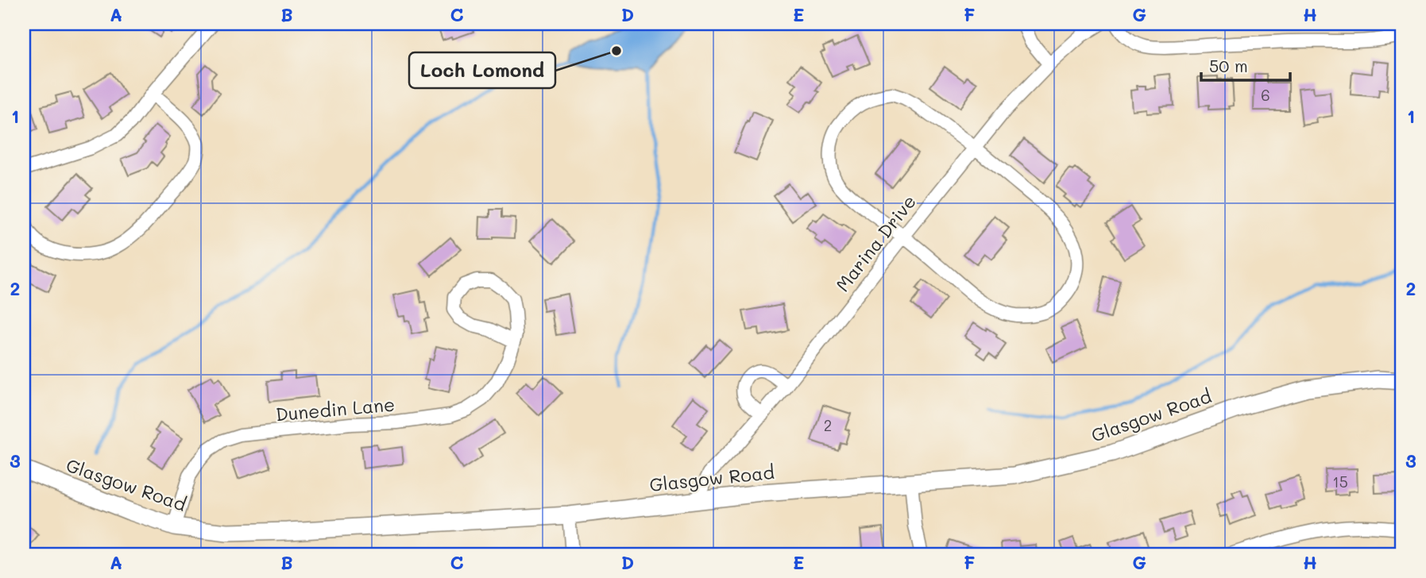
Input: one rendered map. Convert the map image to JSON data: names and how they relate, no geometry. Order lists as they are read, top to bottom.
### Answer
{
  "streets": {
    "street": ["Marina Drive", "Dunedin Lane", "Glasgow Road"]
  },
  "crossings": [
    ["Marina Drive", "Glasgow Road"],
    ["Dunedin Lane", "Glasgow Road"]
  ],
  "places": ["Loch Lomond"],
  "house_numbers": ["6", "2", "15"],
  "scale_bar": "50 m",
  "grid": {
    "columns": [
      "A",
      "B",
      "C",
      "D",
      "E",
      "F",
      "G",
      "H"
    ],
    "rows": ["1", "2", "3"]
  }
}
